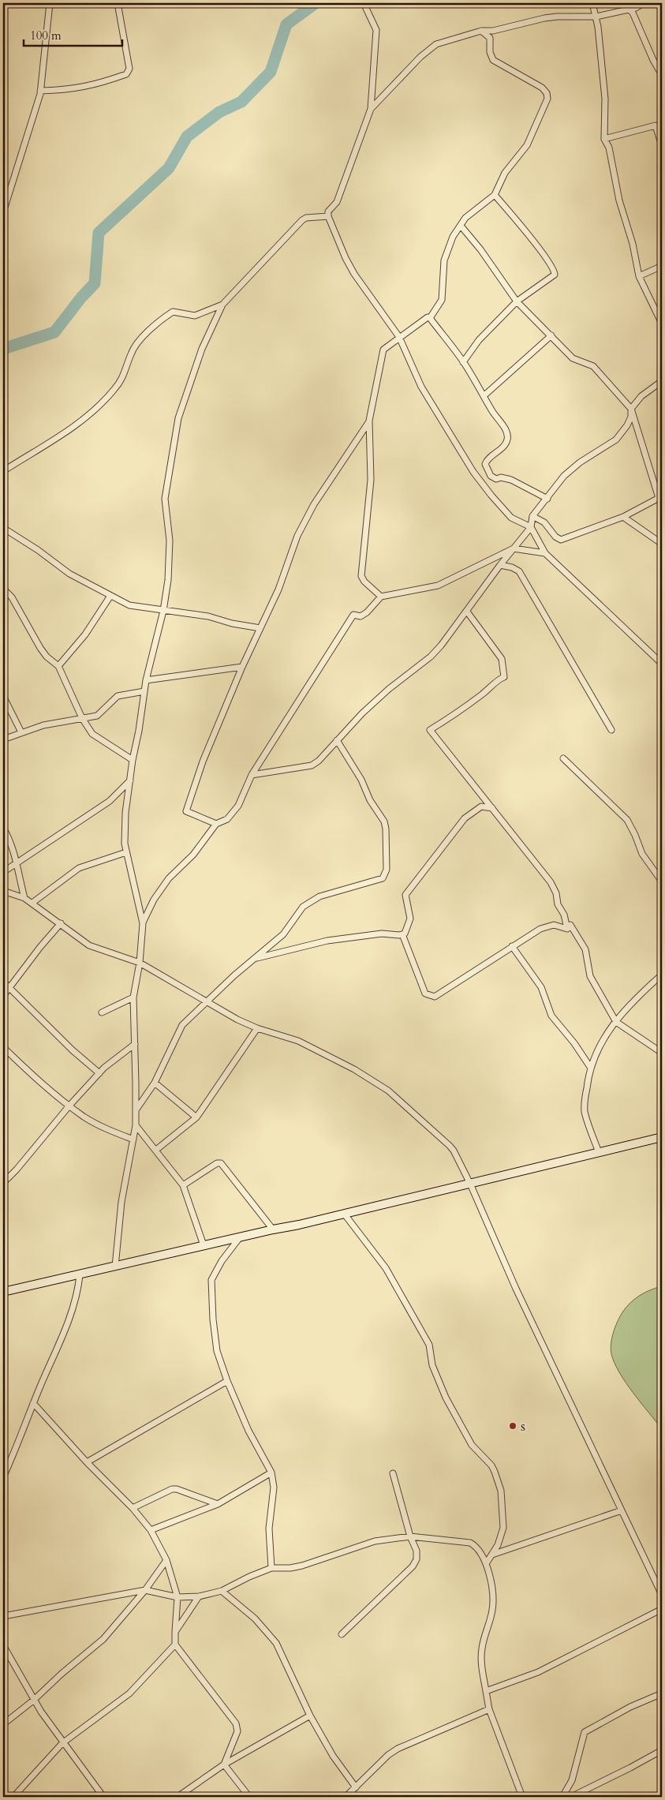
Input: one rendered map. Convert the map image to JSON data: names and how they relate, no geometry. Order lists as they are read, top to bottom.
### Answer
{
  "places": ["s"],
  "scale_bar": "100 m"
}
